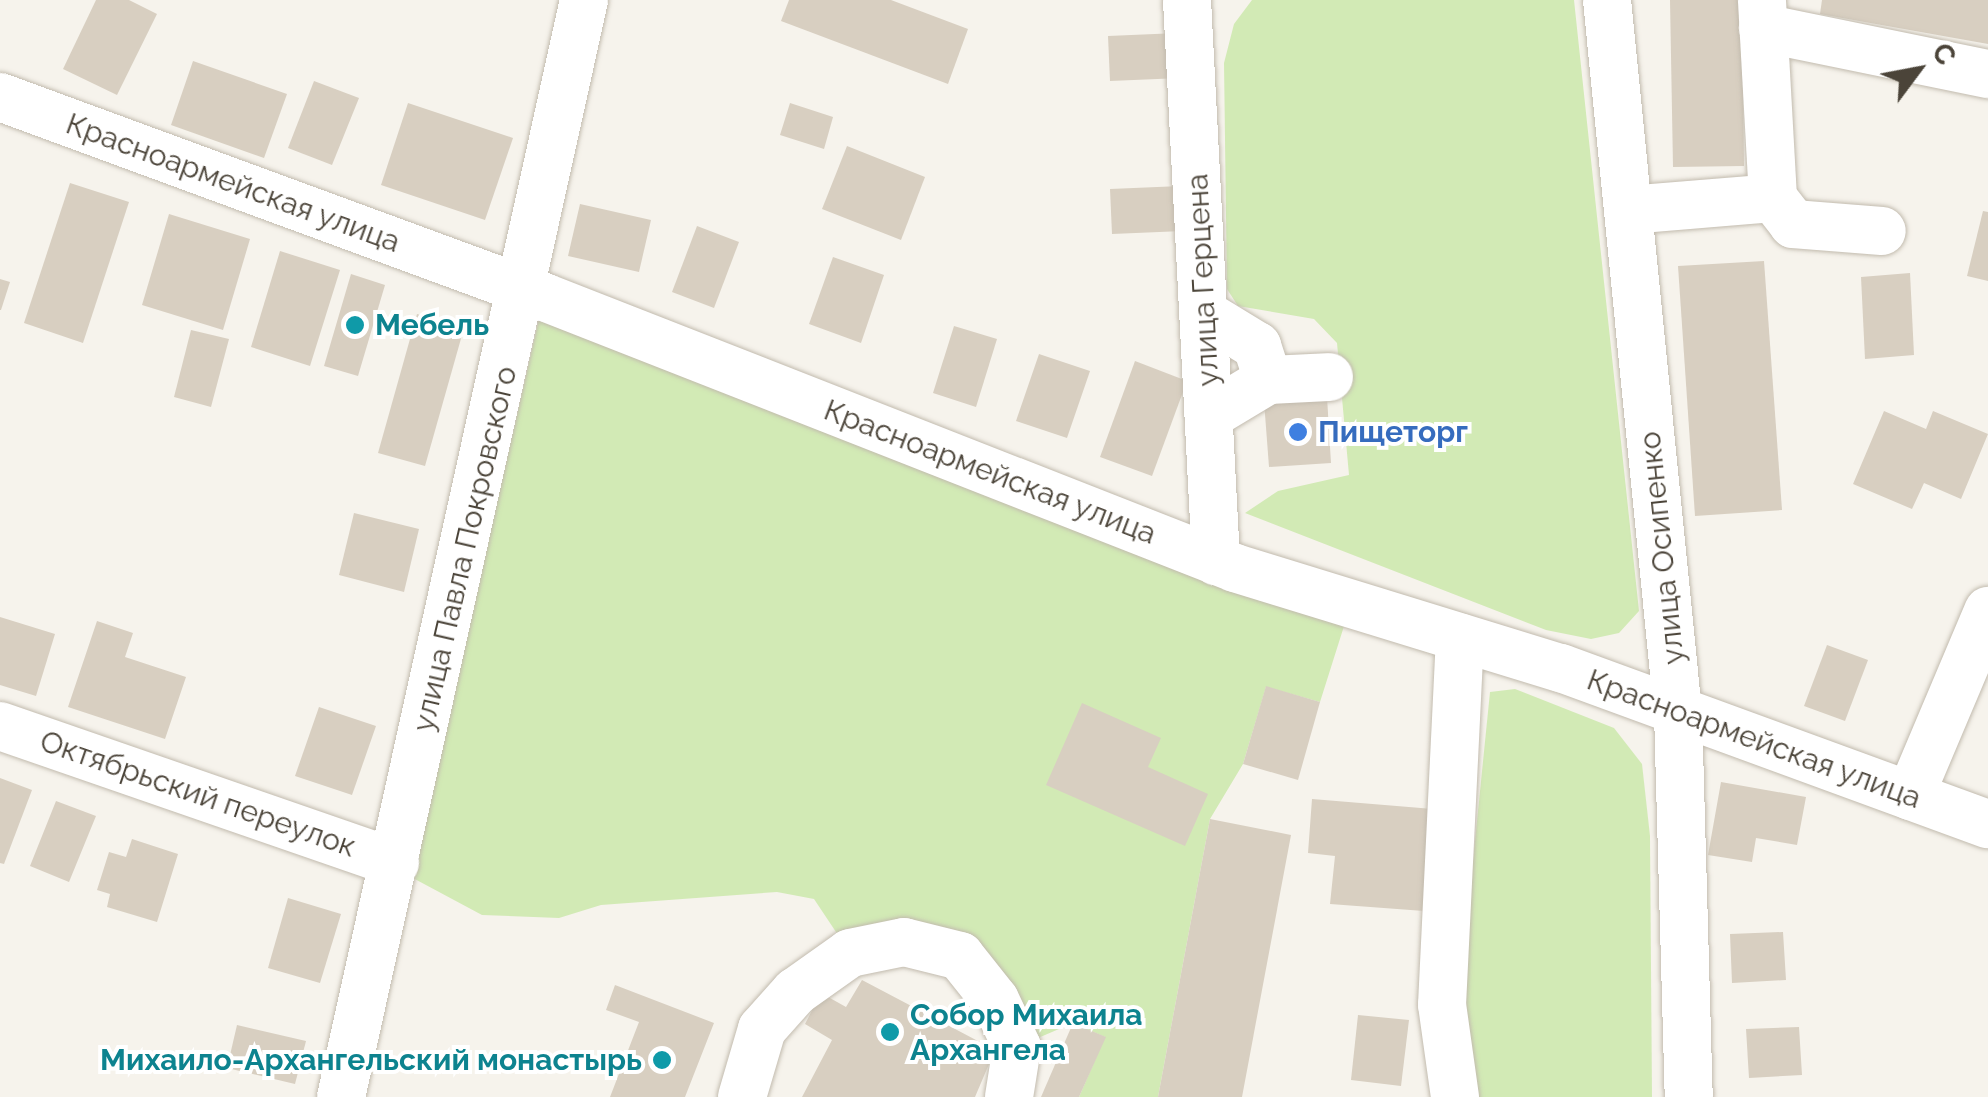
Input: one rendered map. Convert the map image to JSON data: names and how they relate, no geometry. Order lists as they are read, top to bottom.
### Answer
{
  "streets": {
    "street": [
      "Красноармейская улица",
      "улица Герцена",
      "улица Осипенко",
      "улица Павла Покровского",
      "Октябрьский переулок"
    ]
  },
  "crossings": [
    ["Красноармейская улица", "улица Герцена"],
    ["Красноармейская улица", "улица Осипенко"],
    ["Красноармейская улица", "улица Павла Покровского"],
    ["улица Павла Покровского", "Октябрьский переулок"]
  ],
  "places": [
    "Мебель",
    "Пищеторг",
    "Собор Михаила Архангела",
    "Михаило-Архангельский монастырь"
  ],
  "north": "top right"
}
